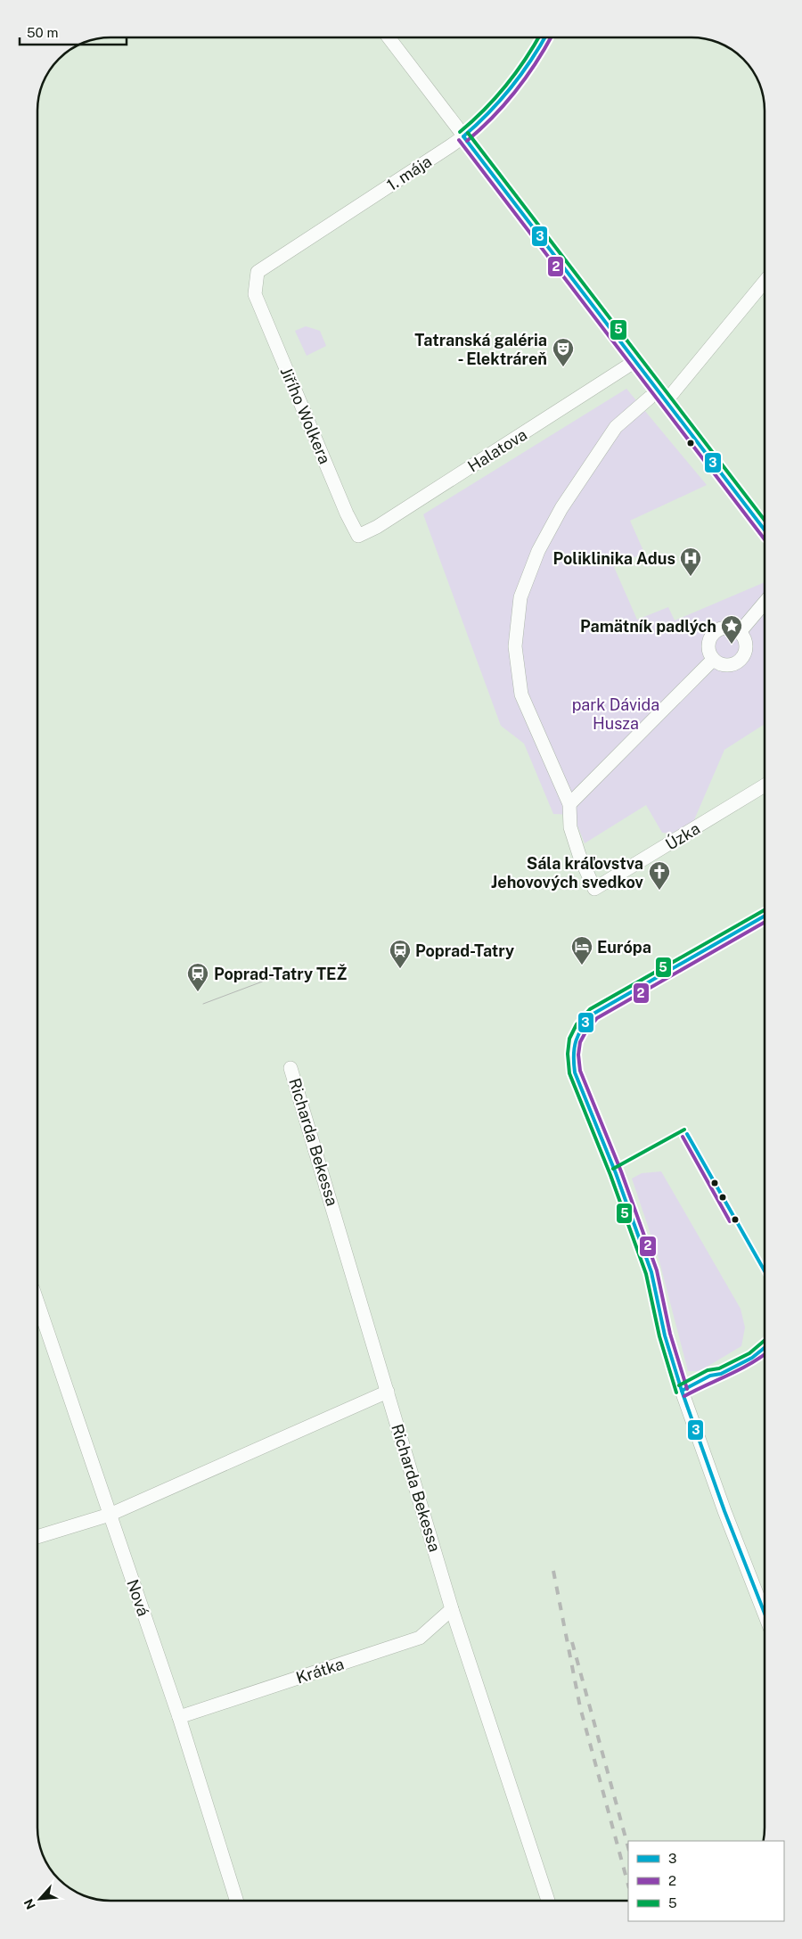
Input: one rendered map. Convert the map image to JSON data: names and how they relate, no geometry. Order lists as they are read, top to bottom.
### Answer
{
  "streets": {
    "street": [
      "1. mája",
      "Jiřího Wolkera",
      "Halatova",
      "Úzka",
      "Richarda Bekessa",
      "Nová",
      "Krátka"
    ]
  },
  "crossings": [
    ["1. mája", "Jiřího Wolkera"],
    ["Jiřího Wolkera", "Halatova"],
    ["Richarda Bekessa", "Krátka"],
    ["Nová", "Krátka"]
  ],
  "parks": ["park Dávida Husza"],
  "places": {
    "theatre": ["Tatranská galéria - Elektráreň"],
    "hospital": ["Poliklinika Adus"],
    "place": ["Pamätník padlých"],
    "church": ["Sála kráľovstva Jehovových svedkov"],
    "hotel": ["Európa"],
    "station": ["Poprad-Tatry", "Poprad-Tatry TEŽ"]
  },
  "lines": ["transit line 5", "transit line 3", "transit line 2"],
  "legend": ["3", "2", "5"],
  "scale_bar": "50 m",
  "north": "bottom left"
}
